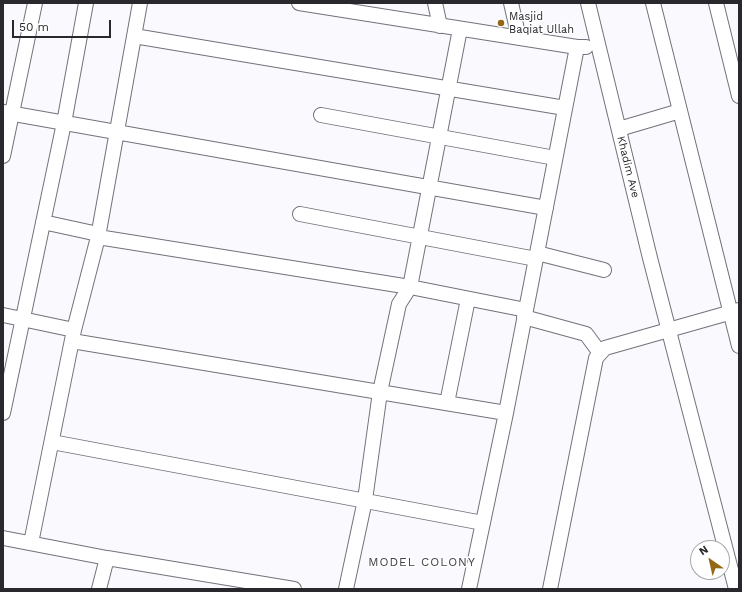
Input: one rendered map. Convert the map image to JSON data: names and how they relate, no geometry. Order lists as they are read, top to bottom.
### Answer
{
  "streets": {
    "street": ["Khadim Ave"]
  },
  "districts": ["MODEL COLONY"],
  "places": ["Masjid Baqiat Ullah"],
  "scale_bar": "50 m",
  "north": "top left"
}
